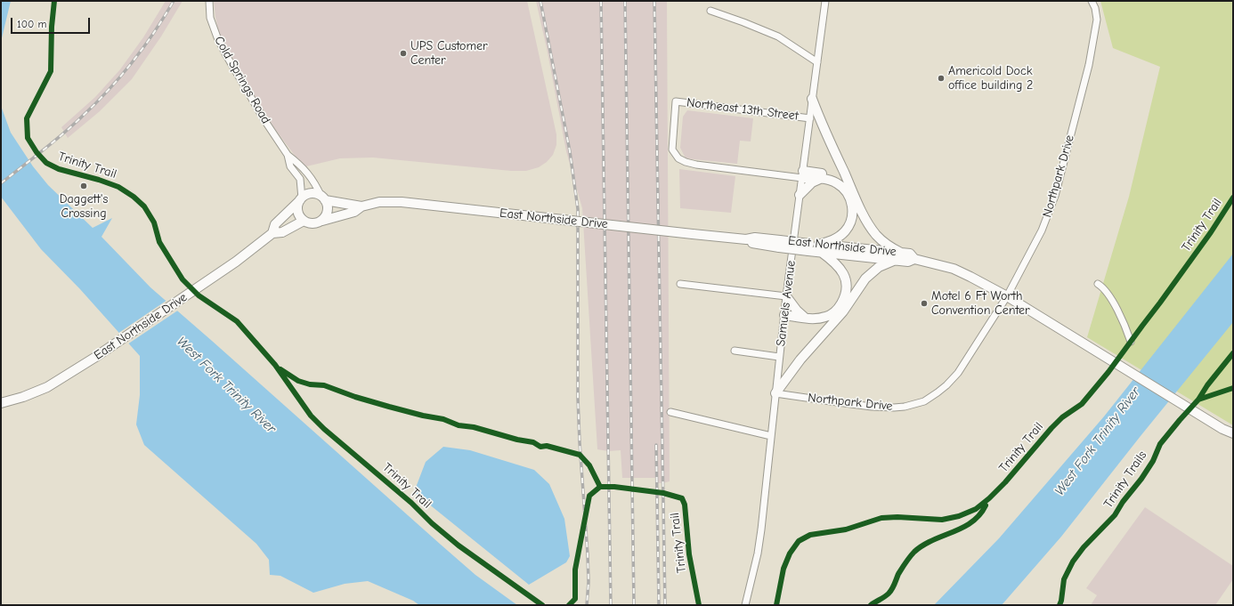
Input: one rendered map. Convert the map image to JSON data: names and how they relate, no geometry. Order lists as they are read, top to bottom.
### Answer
{
  "streets": {
    "street": [
      "Cold Springs Road",
      "Northeast 13th Street",
      "Northpark Drive",
      "East Northside Drive",
      "Samuels Avenue"
    ],
    "cycle path": ["Trinity Trail", "Trinity Trails"]
  },
  "crossings": [
    ["Cold Springs Road", "East Northside Drive"],
    ["Northeast 13th Street", "Samuels Avenue"],
    ["Northpark Drive", "East Northside Drive"],
    ["Northpark Drive", "Samuels Avenue"]
  ],
  "water": ["West Fork Trinity River"],
  "places": [
    "UPS Customer Center",
    "Americold Dock office building 2",
    "Daggett's Crossing",
    "Motel 6 Ft Worth Convention Center"
  ],
  "scale_bar": "100 m"
}
